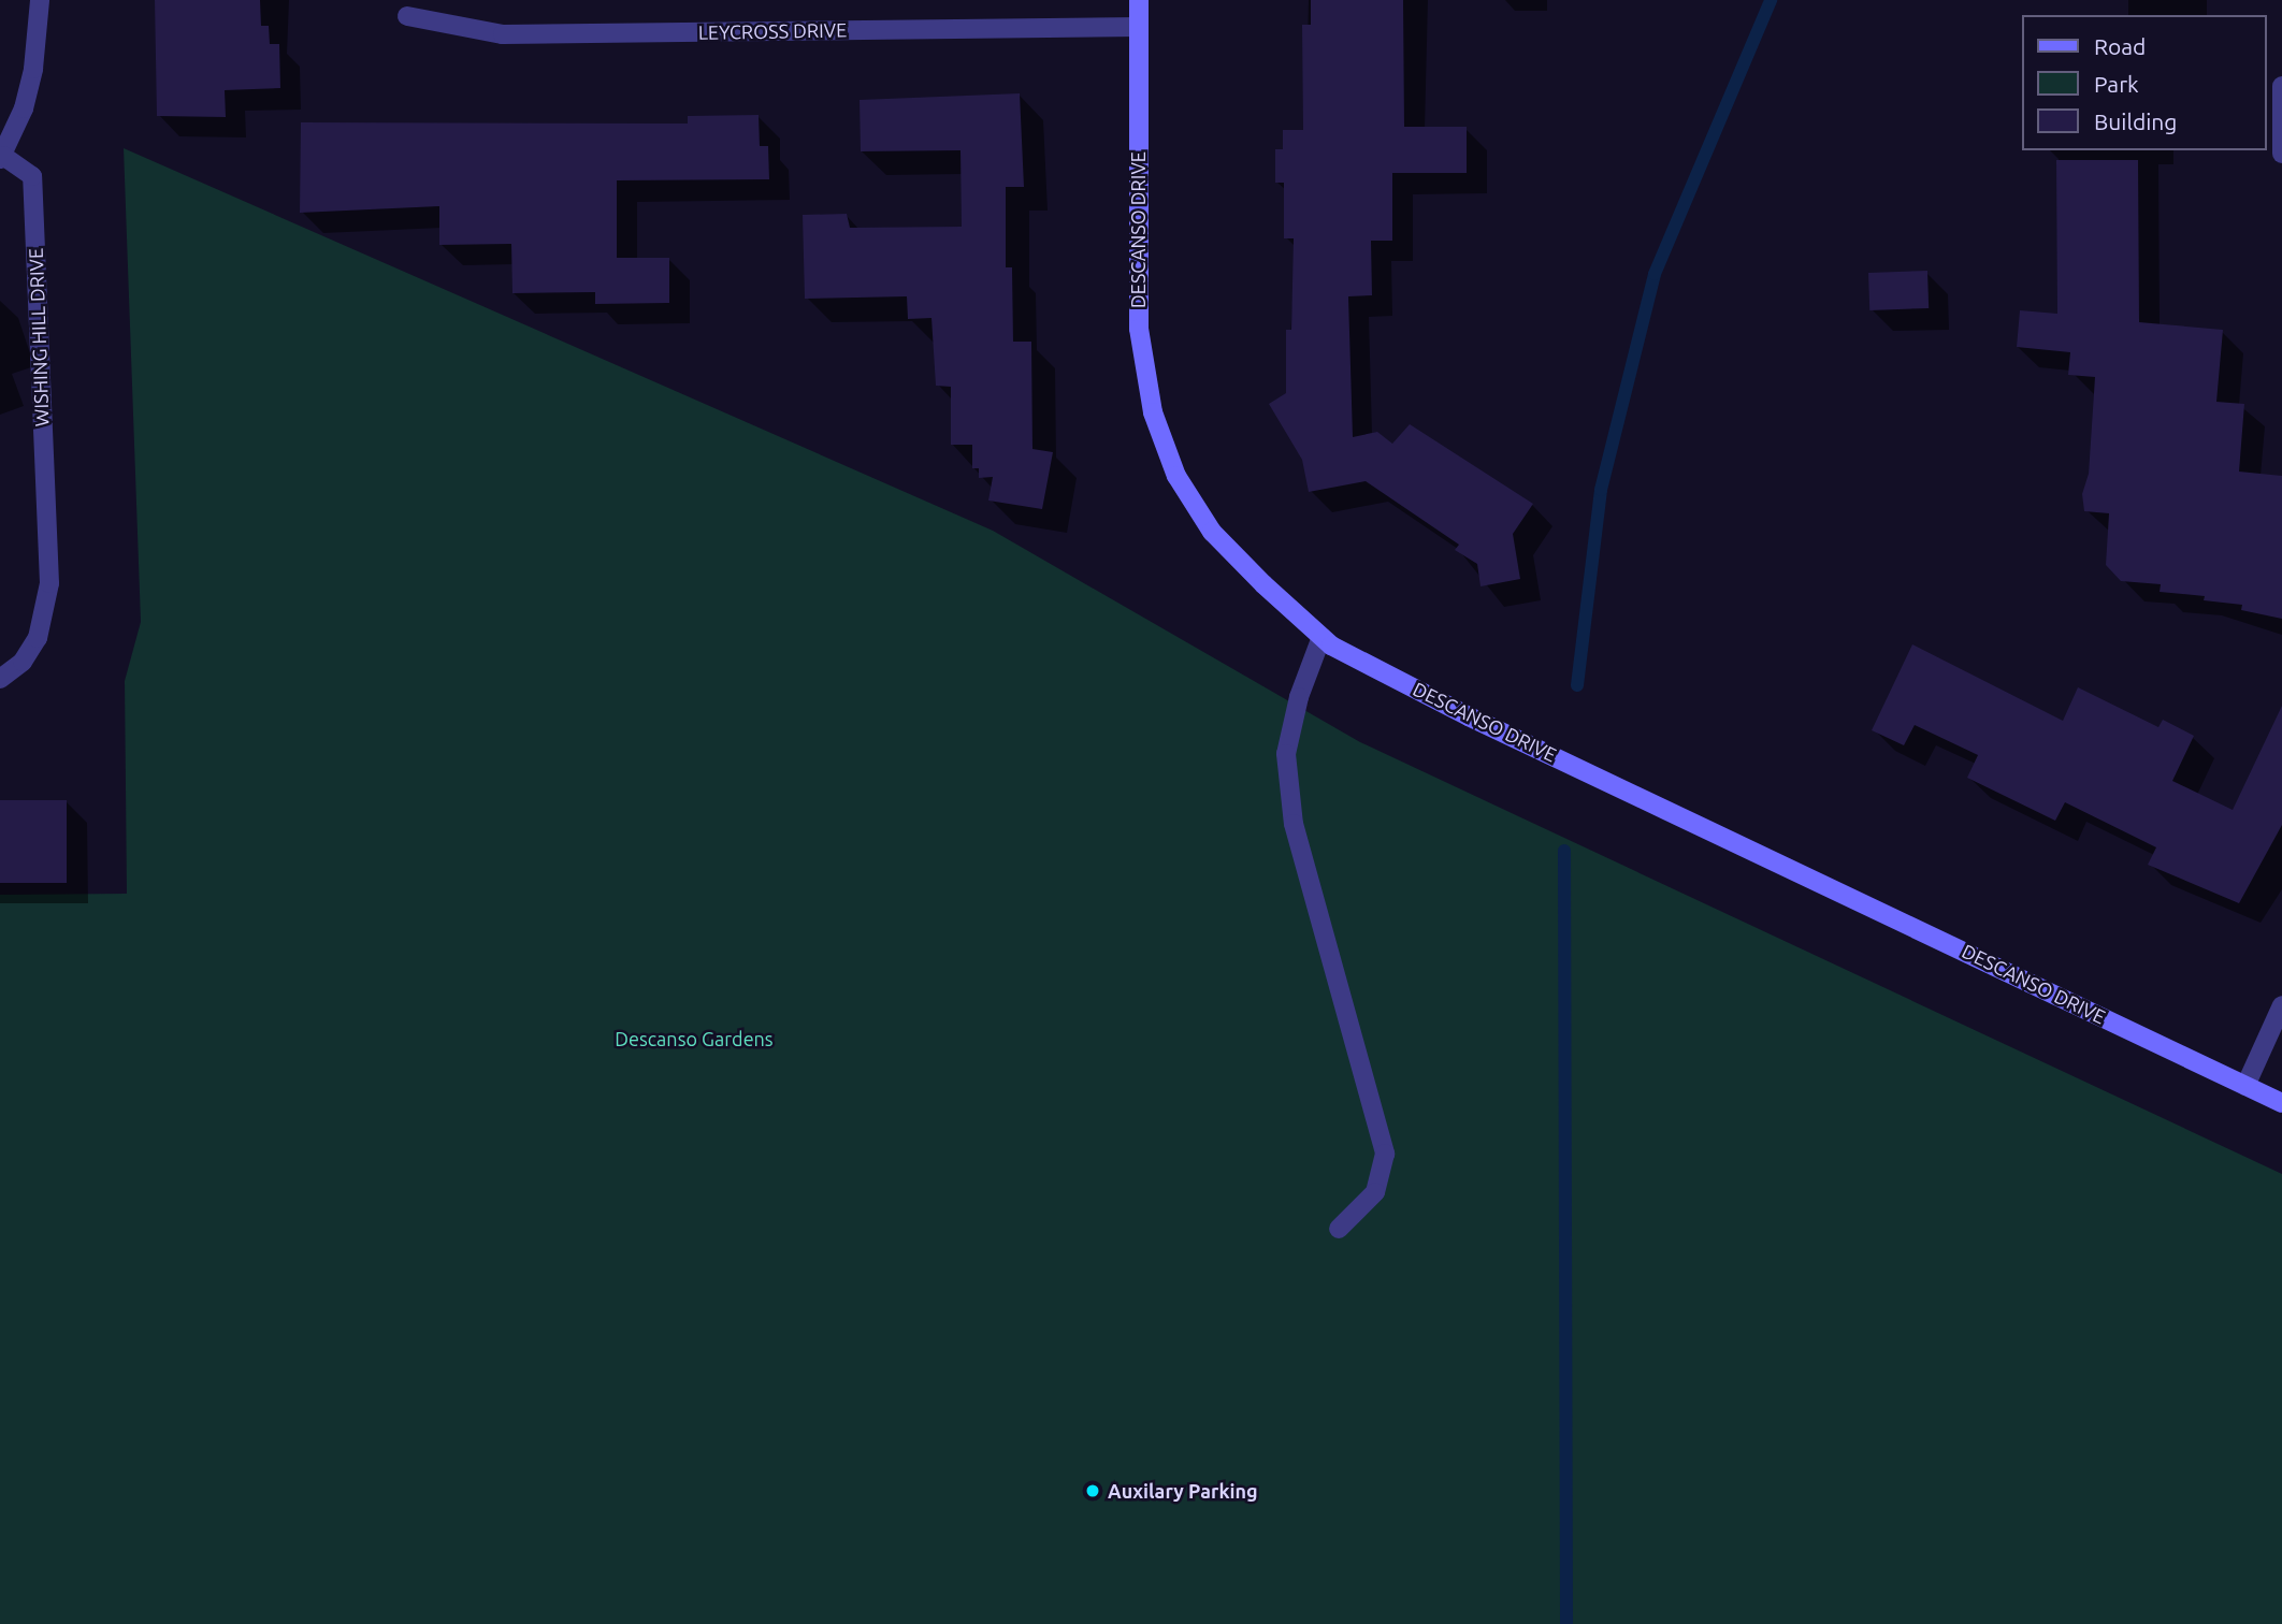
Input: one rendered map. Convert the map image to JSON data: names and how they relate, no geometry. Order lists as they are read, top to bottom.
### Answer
{
  "streets": {
    "street": ["LEYCROSS DRIVE", "DESCANSO DRIVE", "WISHING HILL DRIVE"]
  },
  "crossings": [
    ["LEYCROSS DRIVE", "DESCANSO DRIVE"]
  ],
  "parks": ["Descanso Gardens"],
  "places": ["Auxilary Parking"],
  "legend": ["Road", "Park", "Building"]
}
